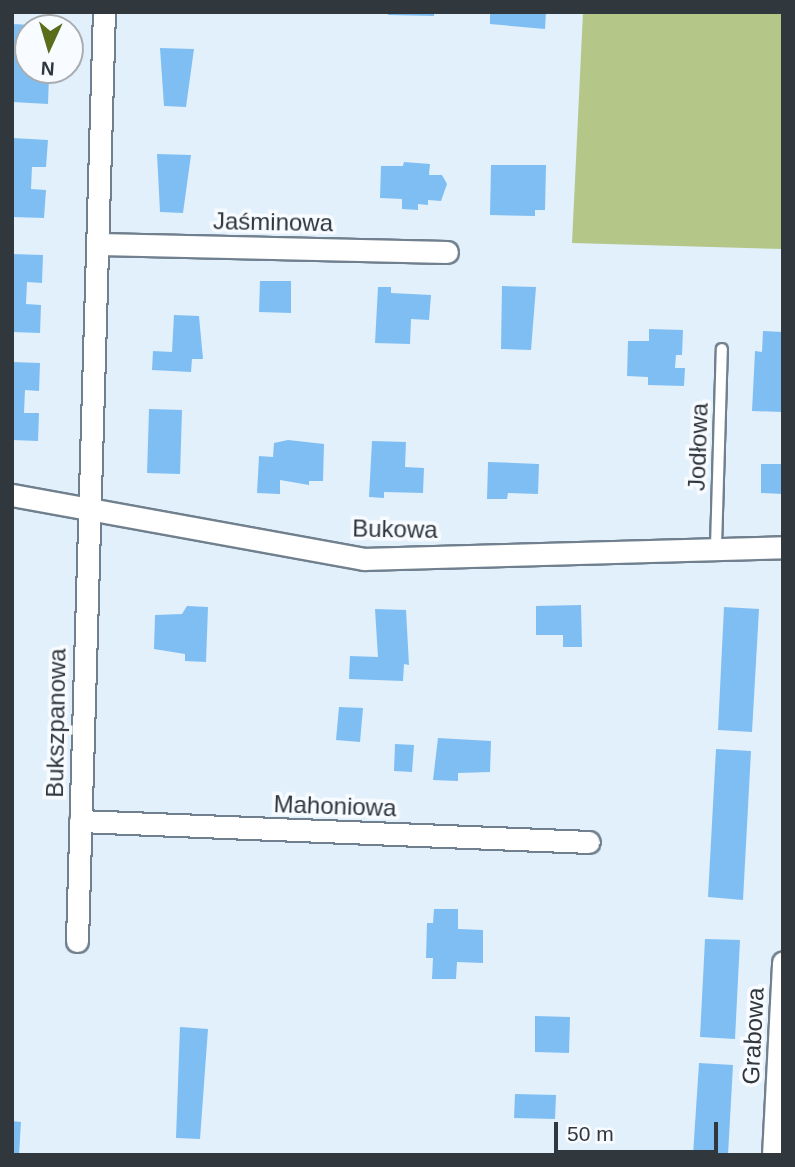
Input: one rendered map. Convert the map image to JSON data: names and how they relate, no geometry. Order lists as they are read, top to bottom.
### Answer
{
  "streets": {
    "street": [
      "Jaśminowa",
      "Bukowa",
      "Bukszpanowa",
      "Mahoniowa",
      "Grabowa"
    ],
    "lane": ["Jodłowa"]
  },
  "crossings": [
    ["Jodłowa", "Bukowa"],
    ["Bukowa", "Bukszpanowa"],
    ["Bukszpanowa", "Mahoniowa"]
  ],
  "scale_bar": "50 m",
  "north": "bottom"
}
